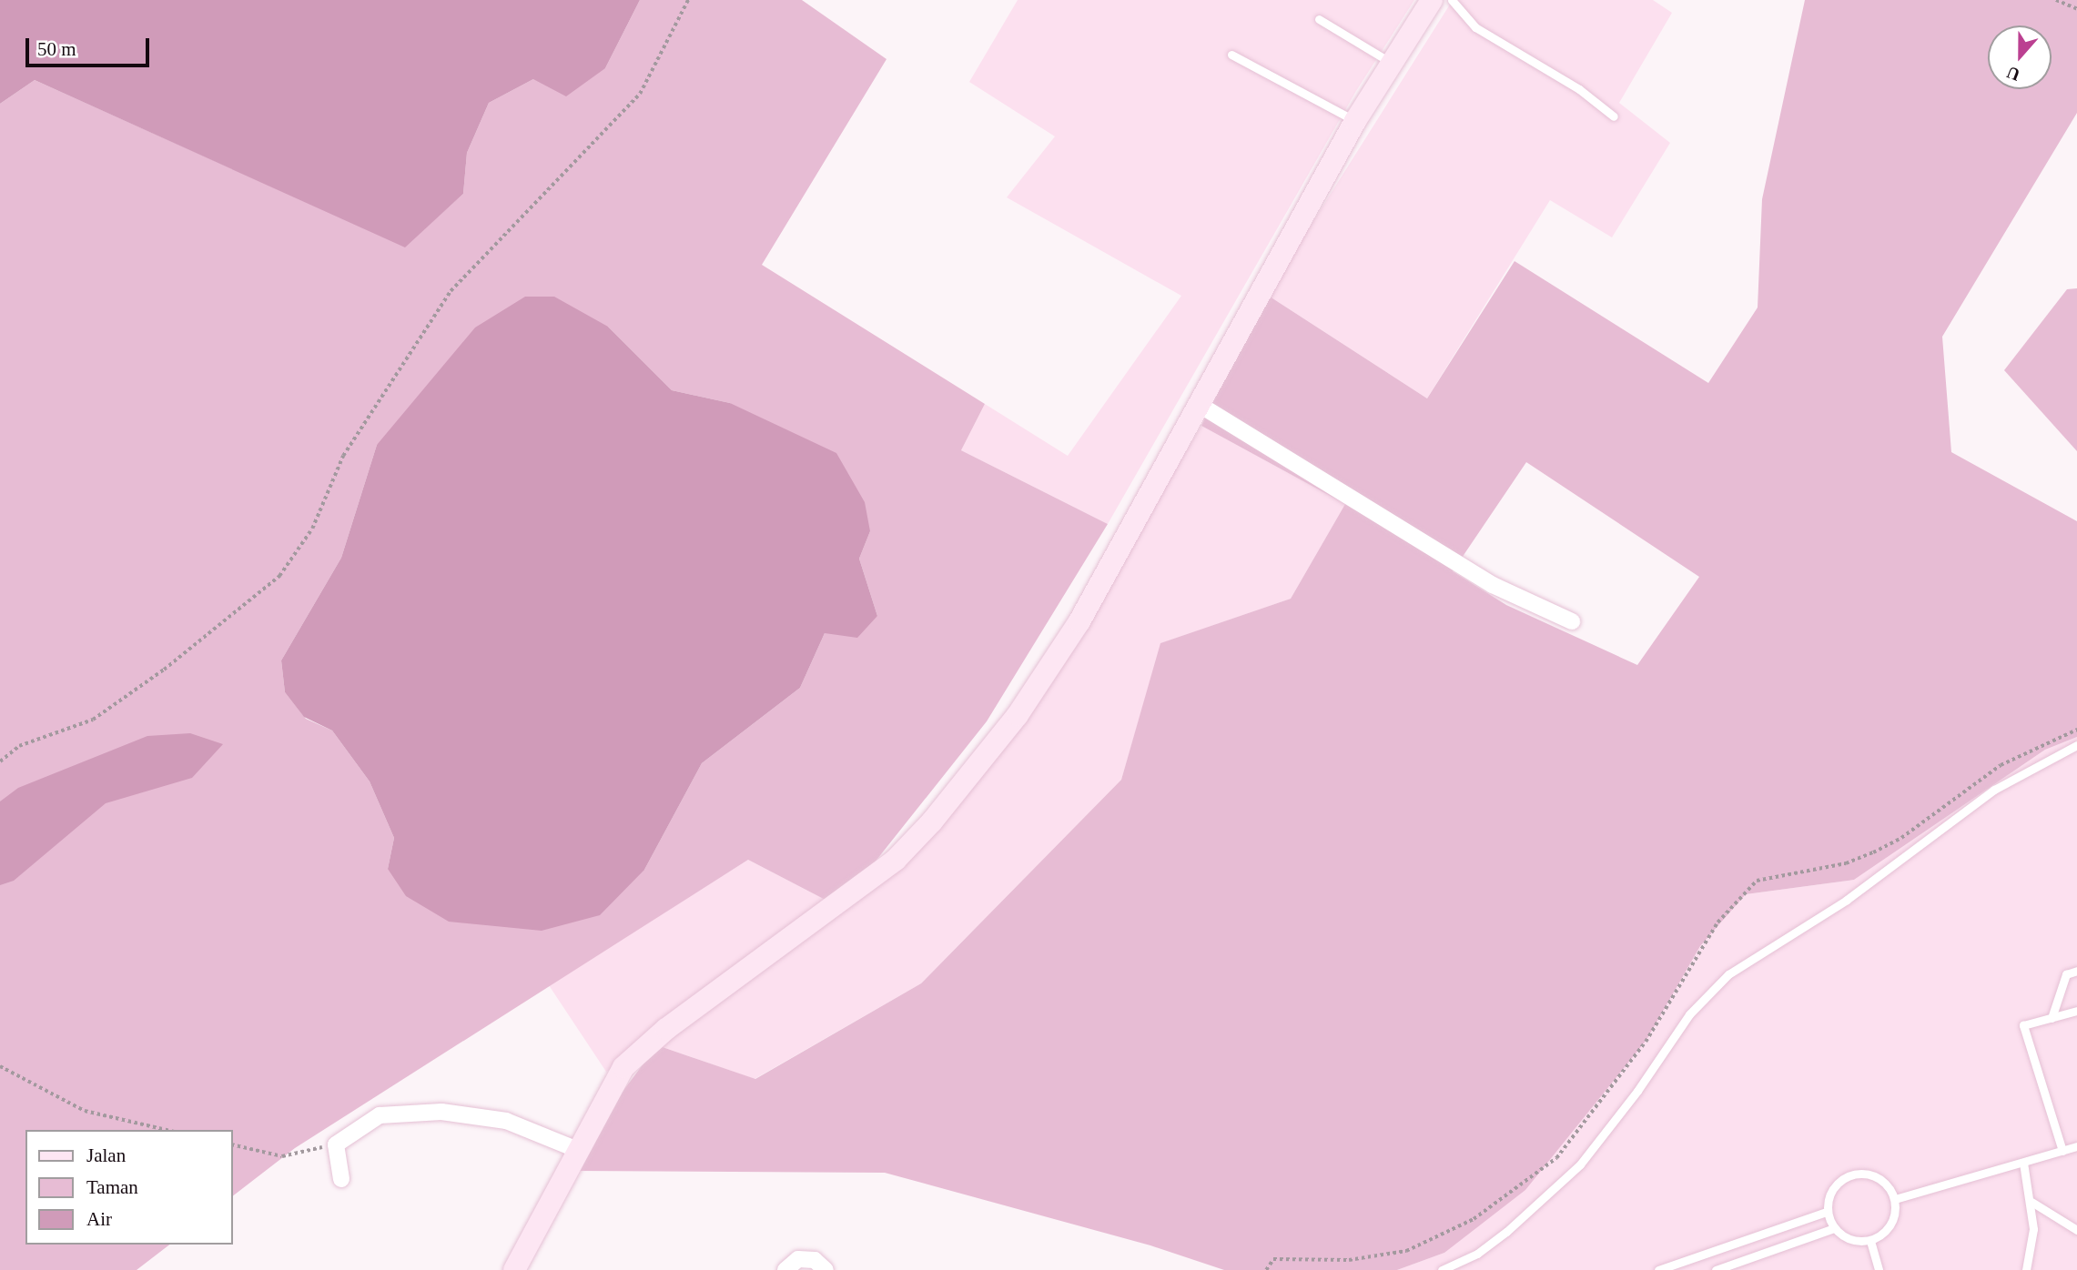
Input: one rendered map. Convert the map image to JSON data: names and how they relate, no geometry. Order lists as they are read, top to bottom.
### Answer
{
  "legend": ["Jalan", "Taman", "Air"],
  "scale_bar": "50 m",
  "north": "bottom"
}
